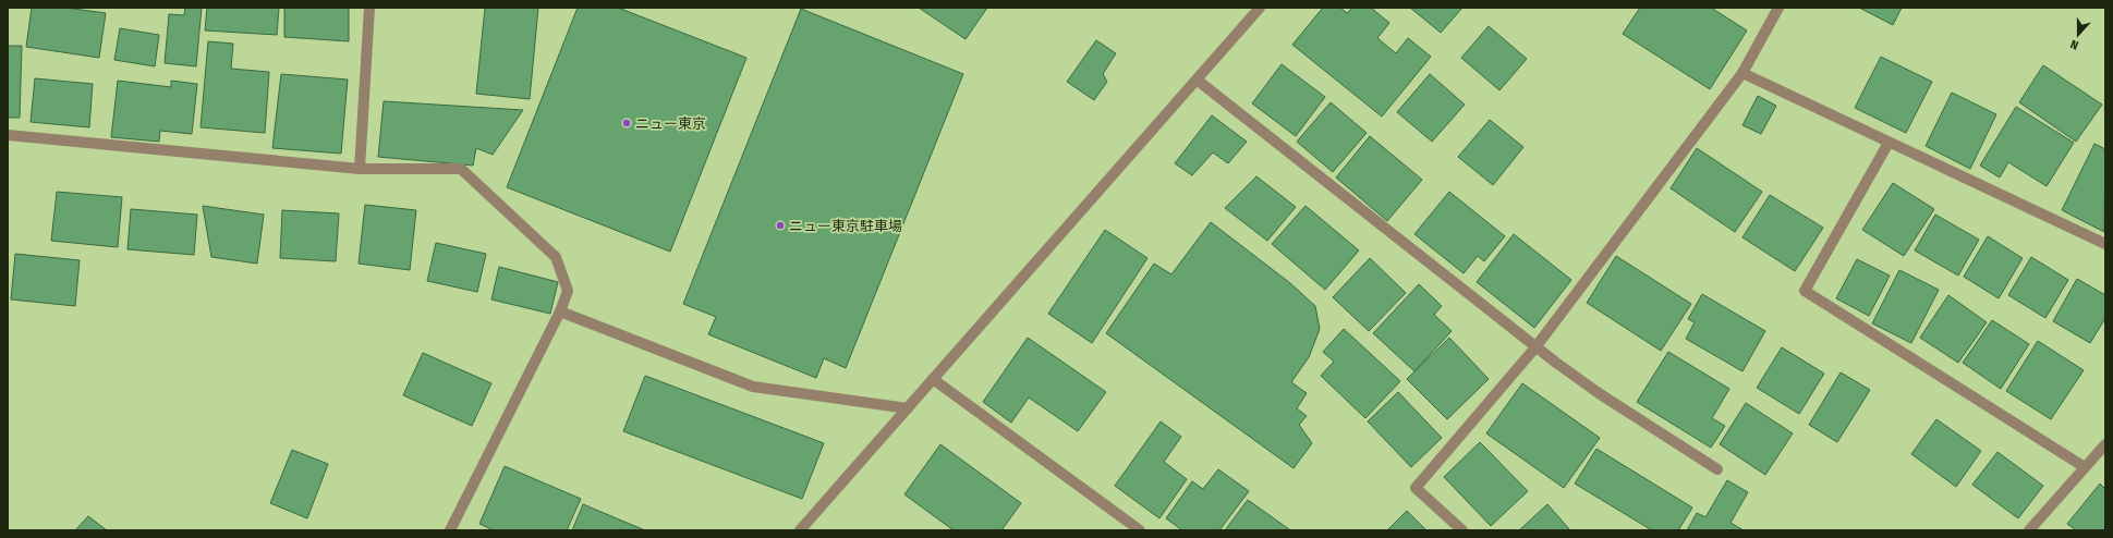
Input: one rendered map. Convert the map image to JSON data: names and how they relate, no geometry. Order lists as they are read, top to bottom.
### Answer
{
  "places": ["ニュー東京", "ニュー東京駐車場"],
  "north": "bottom"
}
